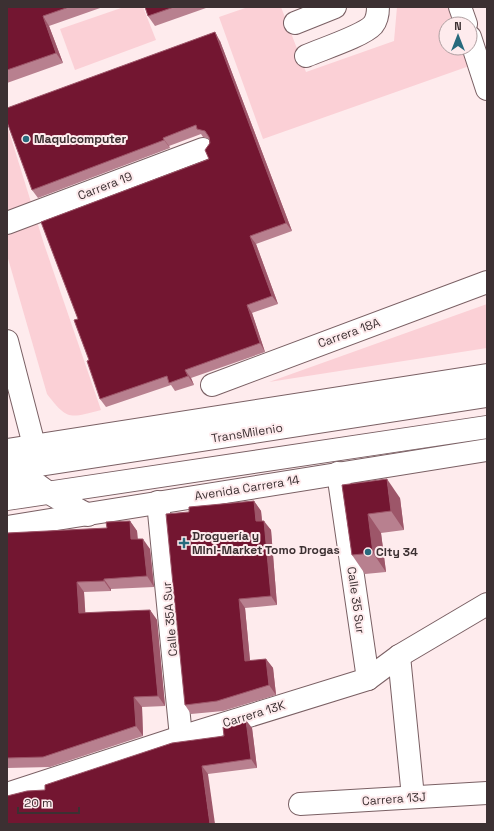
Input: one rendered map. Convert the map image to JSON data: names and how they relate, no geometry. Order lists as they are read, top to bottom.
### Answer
{
  "streets": {
    "street": [
      "Carrera 19",
      "Carrera 18A",
      "TransMilenio",
      "Avenida Carrera 14",
      "Calle 35 Sur",
      "Calle 35A Sur",
      "Carrera 13K",
      "Carrera 13J"
    ]
  },
  "crossings": [
    ["Avenida Carrera 14", "Calle 35 Sur"],
    ["Avenida Carrera 14", "Calle 35A Sur"],
    ["Calle 35 Sur", "Carrera 13K"],
    ["Calle 35A Sur", "Carrera 13K"]
  ],
  "places": {
    "other": ["Maquicomputer", "City 34"],
    "health": ["Droguería y Mini-Market Tomo Drogas"]
  },
  "scale_bar": "20 m",
  "north": "top"
}
